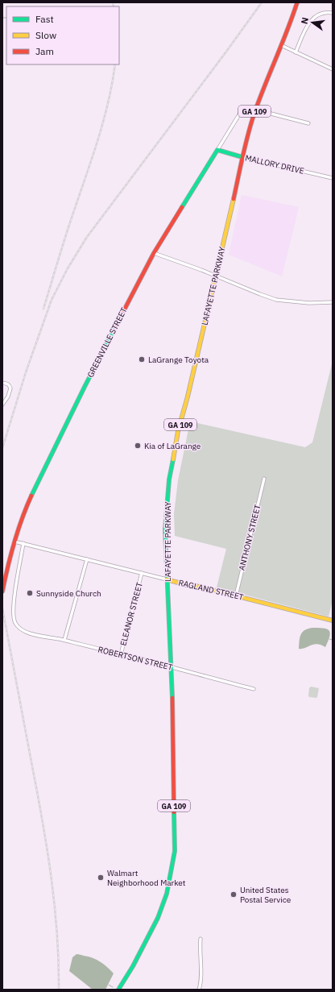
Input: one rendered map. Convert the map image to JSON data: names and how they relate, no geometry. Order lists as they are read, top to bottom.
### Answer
{
  "streets": {
    "main road": [
      "GA 109",
      "MALLORY DRIVE",
      "LAFAYETTE PARKWAY",
      "GREENVILLE STREET",
      "RAGLAND STREET"
    ],
    "street": ["ANTHONY STREET", "ELEANOR STREET", "ROBERTSON STREET"]
  },
  "crossings": [
    ["MALLORY DRIVE", "LAFAYETTE PARKWAY"],
    ["MALLORY DRIVE", "GREENVILLE STREET"],
    ["LAFAYETTE PARKWAY", "RAGLAND STREET"],
    ["LAFAYETTE PARKWAY", "ROBERTSON STREET"],
    ["GREENVILLE STREET", "RAGLAND STREET"],
    ["ANTHONY STREET", "RAGLAND STREET"],
    ["RAGLAND STREET", "ELEANOR STREET"],
    ["RAGLAND STREET", "ROBERTSON STREET"],
    ["ELEANOR STREET", "ROBERTSON STREET"]
  ],
  "places": [
    "LaGrange Toyota",
    "Kia of LaGrange",
    "Sunnyside Church",
    "Walmart Neighborhood Market",
    "United States Postal Service"
  ],
  "legend": ["Fast", "Slow", "Jam"],
  "north": "left"
}
